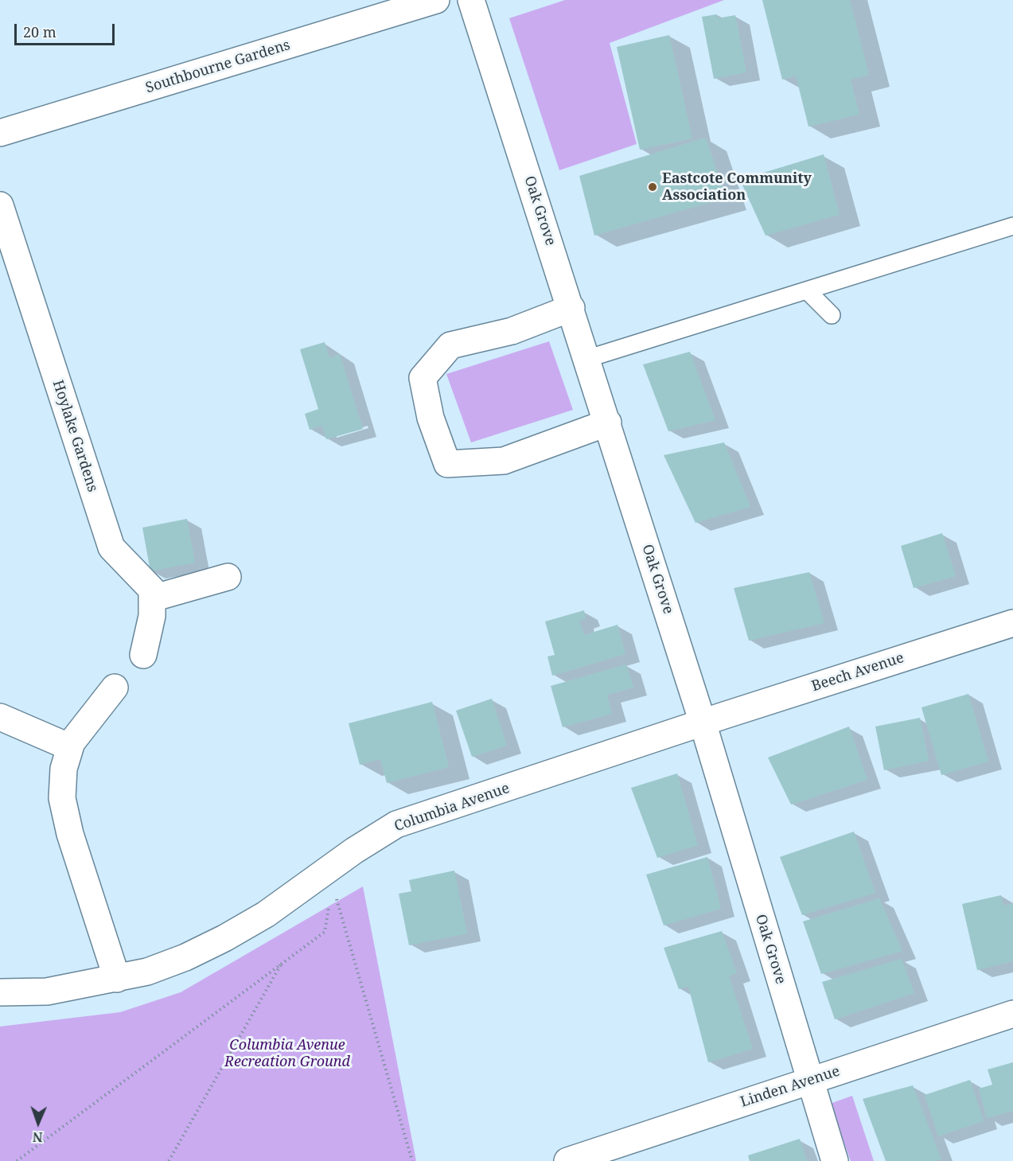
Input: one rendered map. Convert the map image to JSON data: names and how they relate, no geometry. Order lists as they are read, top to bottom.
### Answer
{
  "streets": {
    "street": [
      "Southbourne Gardens",
      "Oak Grove",
      "Hoylake Gardens",
      "Beech Avenue",
      "Columbia Avenue",
      "Linden Avenue"
    ]
  },
  "crossings": [
    ["Oak Grove", "Beech Avenue"],
    ["Oak Grove", "Columbia Avenue"],
    ["Oak Grove", "Linden Avenue"],
    ["Beech Avenue", "Columbia Avenue"]
  ],
  "parks": ["Columbia Avenue Recreation Ground"],
  "places": ["Eastcote Community Association"],
  "scale_bar": "20 m",
  "north": "bottom"
}
